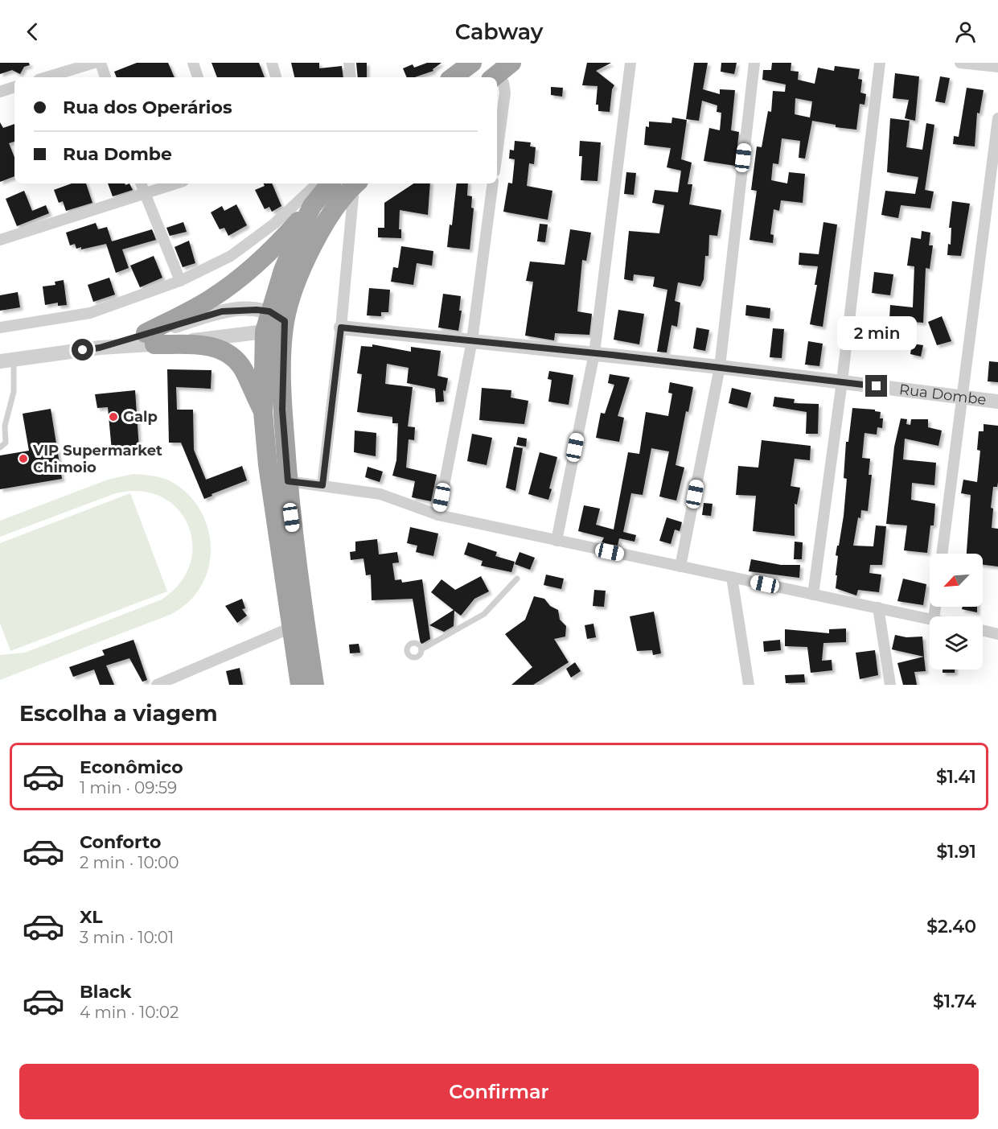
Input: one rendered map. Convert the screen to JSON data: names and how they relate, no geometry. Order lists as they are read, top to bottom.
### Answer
{
  "streets": {
    "street": ["Rua Dombe"]
  },
  "places": ["Galp", "VIP Supermarket Chimoio"],
  "north": "bottom left",
  "page": {
    "header": "Cabway",
    "banner": ["Rua dos Operários", "Rua Dombe"],
    "bubble": "2 min",
    "heading": "Escolha a viagem",
    "list": [
      {
        "name": "Econômico",
        "note": "1 min · 09:59",
        "value": "$1.41"
      },
      {
        "name": "Conforto",
        "note": "2 min · 10:00",
        "value": "$1.91"
      },
      {
        "name": "XL",
        "note": "3 min · 10:01",
        "value": "$2.40"
      },
      {
        "name": "Black",
        "note": "4 min · 10:02",
        "value": "$1.74"
      }
    ],
    "buttons": "Confirmar"
  }
}
